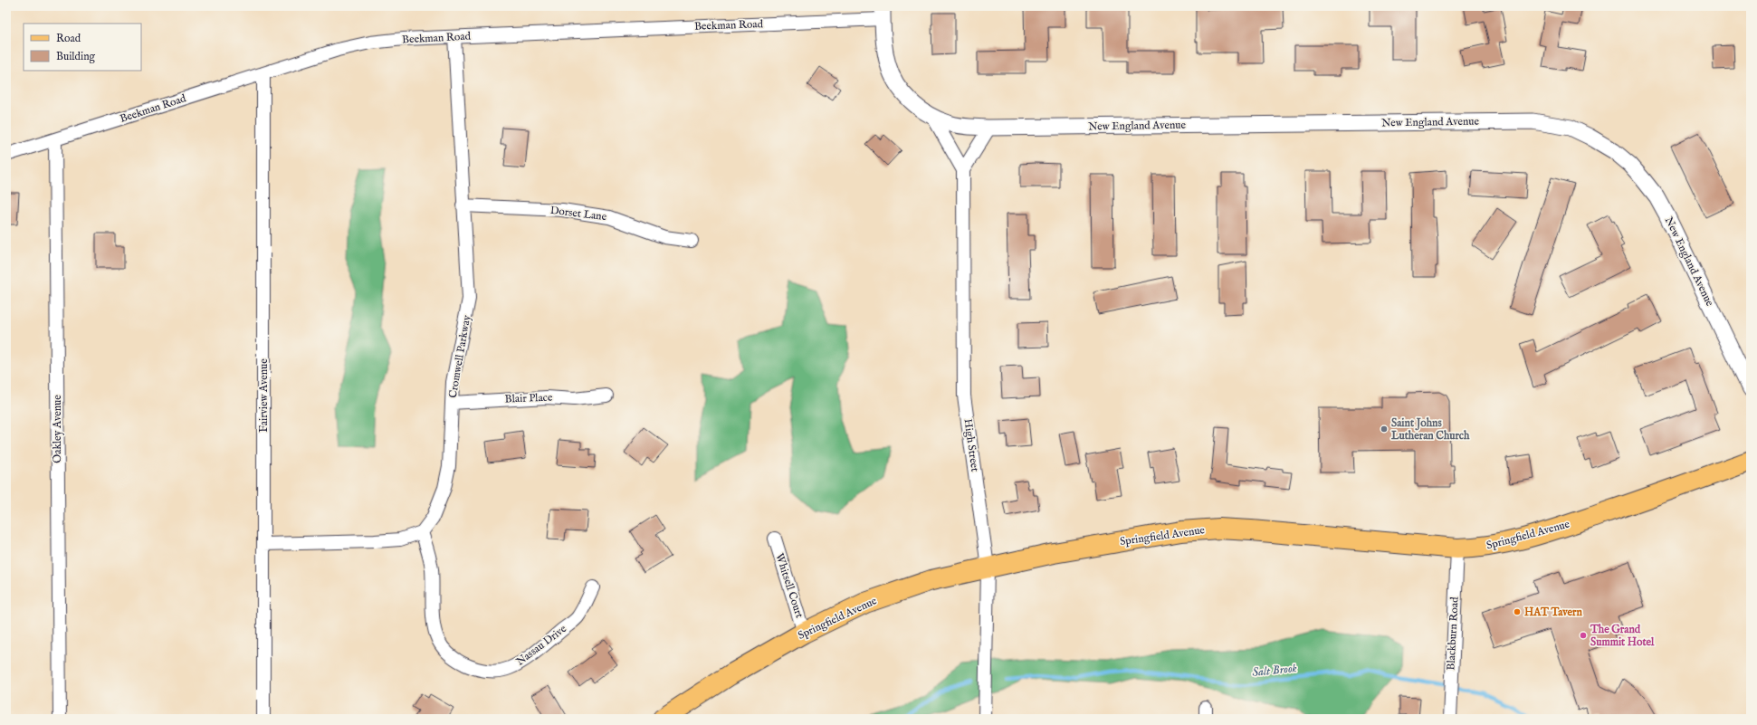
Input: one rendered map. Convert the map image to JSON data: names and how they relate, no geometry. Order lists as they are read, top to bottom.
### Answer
{
  "streets": {
    "main road": ["Springfield Avenue"],
    "street": [
      "Beekman Road",
      "New England Avenue",
      "Dorset Lane",
      "Cromwell Parkway",
      "Fairview Avenue",
      "Blair Place",
      "Oakley Avenue",
      "High Street",
      "Whitsell Court",
      "Blackburn Road",
      "Nassau Drive"
    ]
  },
  "crossings": [
    ["Beekman Road", "Cromwell Parkway"],
    ["Beekman Road", "Fairview Avenue"],
    ["Beekman Road", "Oakley Avenue"],
    ["Beekman Road", "High Street"],
    ["New England Avenue", "High Street"],
    ["Dorset Lane", "Cromwell Parkway"],
    ["Cromwell Parkway", "Blair Place"],
    ["Cromwell Parkway", "Nassau Drive"],
    ["High Street", "Springfield Avenue"],
    ["Springfield Avenue", "Whitsell Court"],
    ["Springfield Avenue", "Blackburn Road"]
  ],
  "water": ["Salt Brook"],
  "places": ["Saint Johns Lutheran Church", "HAT Tavern", "The Grand Summit Hotel"],
  "legend": ["Road", "Building"]
}
